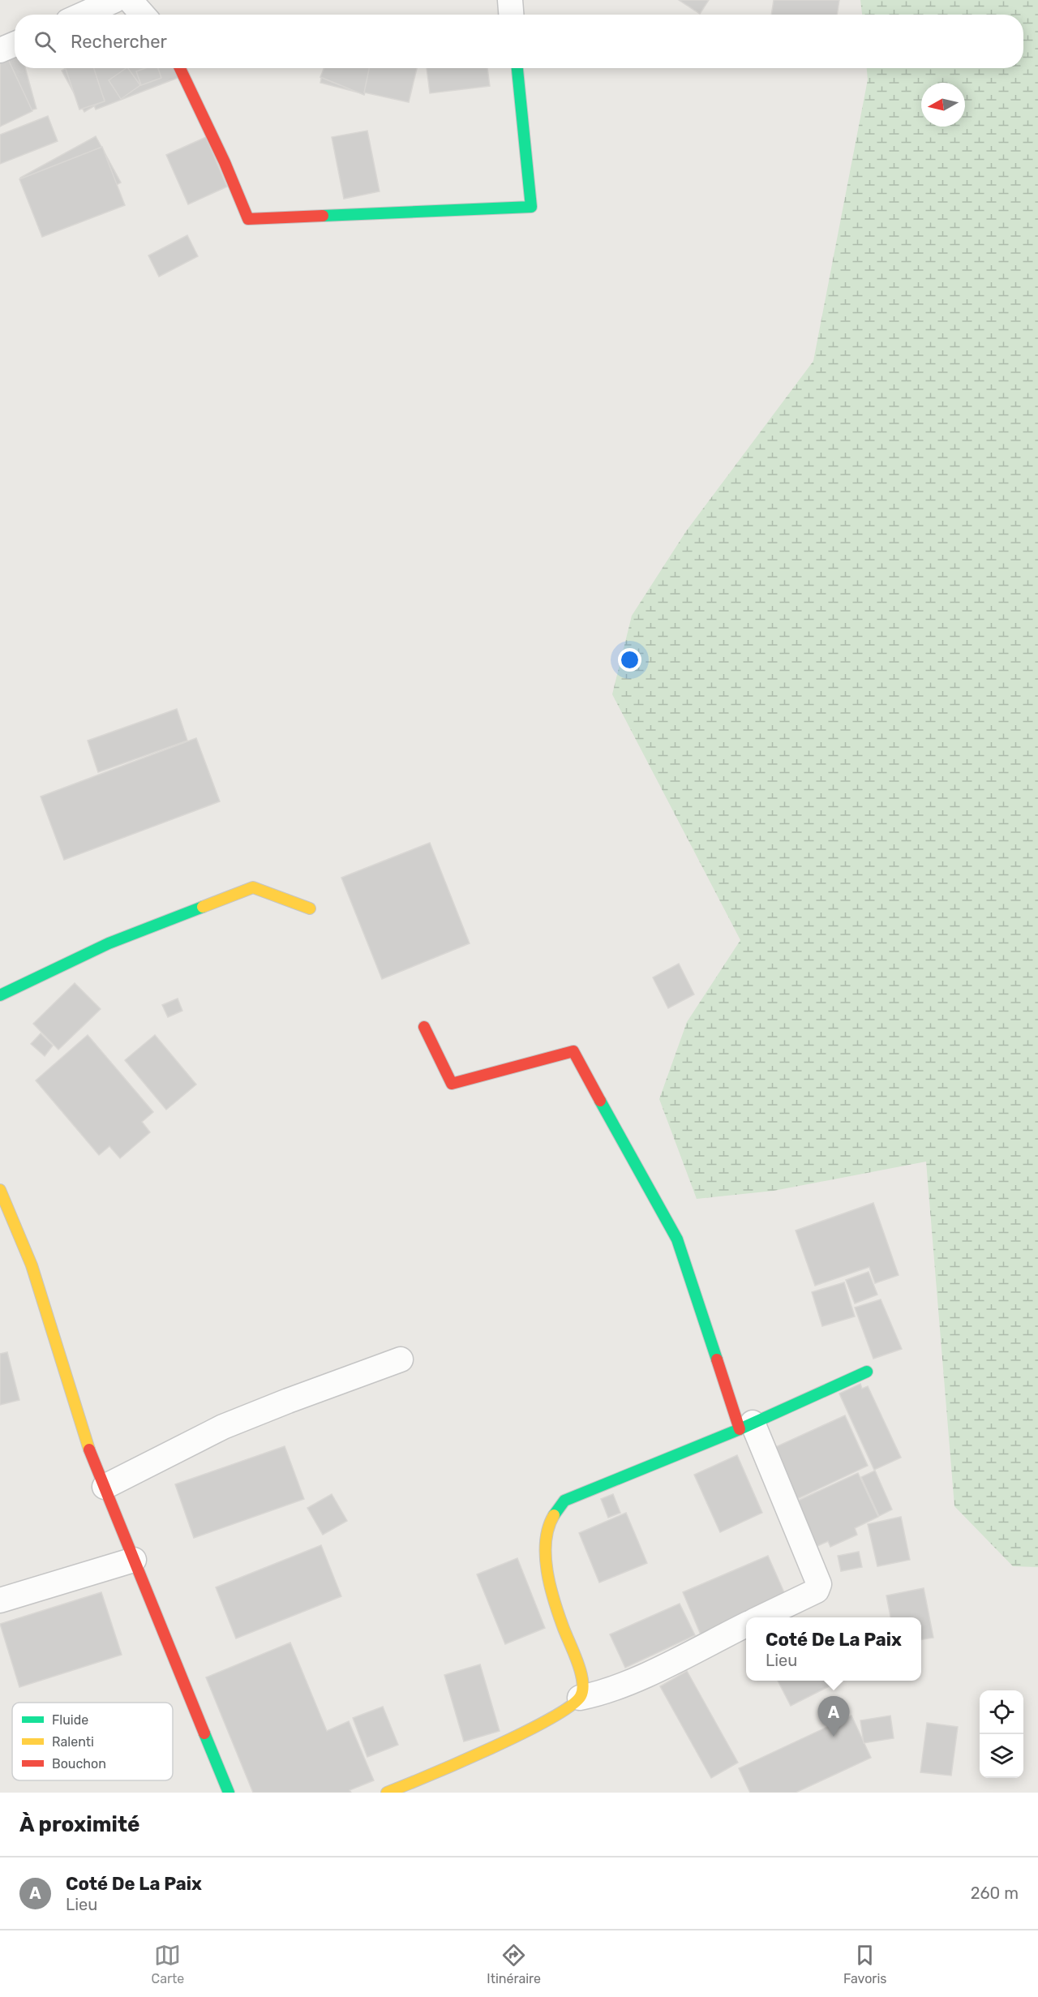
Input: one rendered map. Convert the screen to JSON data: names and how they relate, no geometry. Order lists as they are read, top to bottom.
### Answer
{
  "legend": ["Fluide", "Ralenti", "Bouchon"],
  "north": "left",
  "page": {
    "search": "Rechercher",
    "popup": ["Coté De La Paix", "Lieu"],
    "pins": "A",
    "heading": "À proximité",
    "list": [
      {
        "mark": "A",
        "name": "Coté De La Paix",
        "note": "Lieu",
        "value": "260 m"
      }
    ],
    "nav": ["Carte", "Itinéraire", "Favoris"]
  }
}
